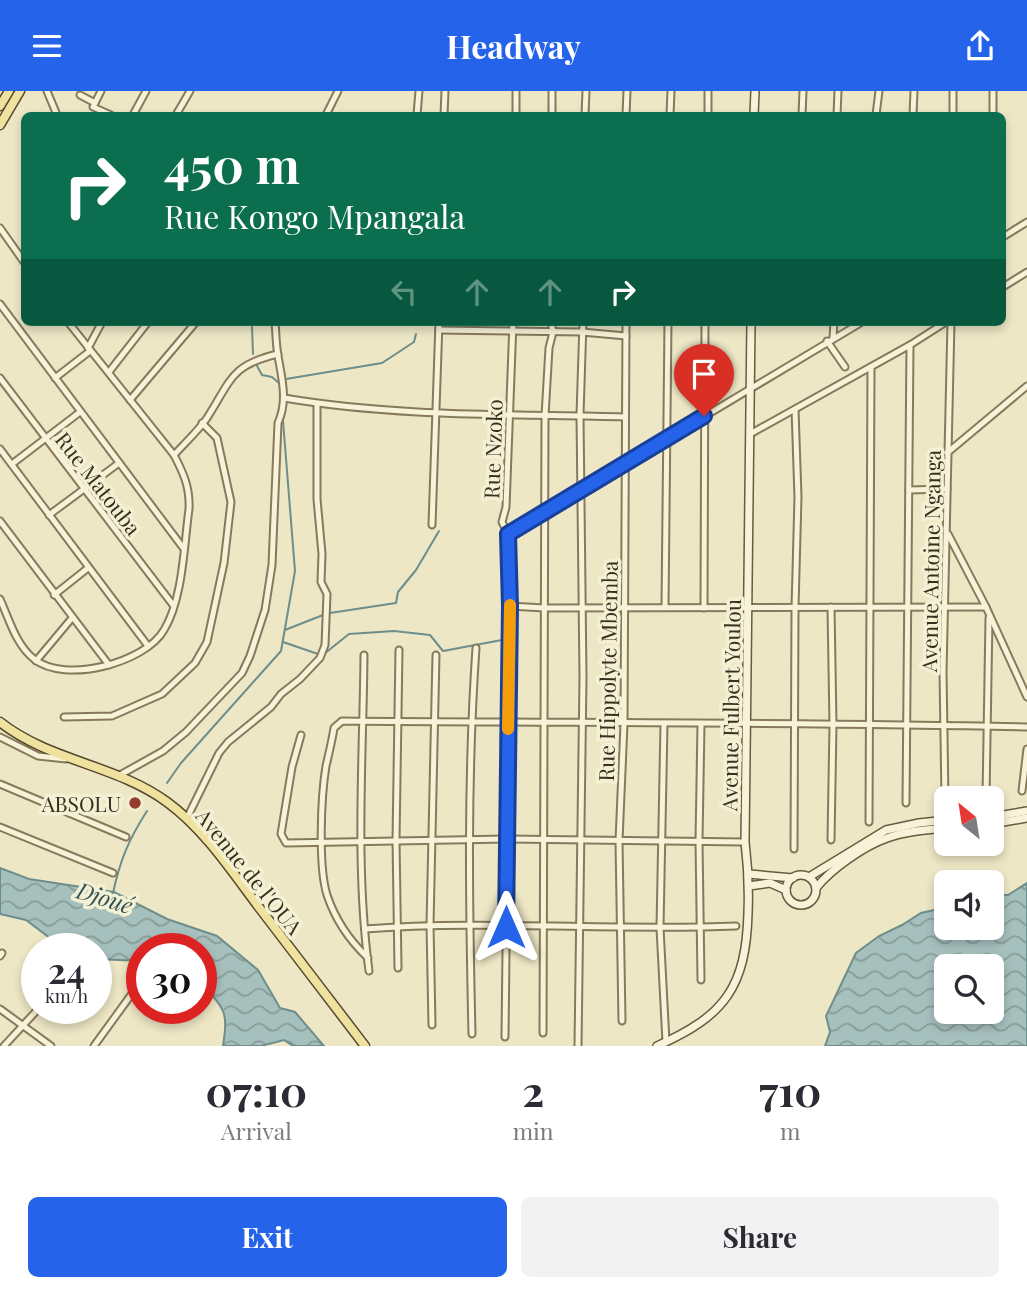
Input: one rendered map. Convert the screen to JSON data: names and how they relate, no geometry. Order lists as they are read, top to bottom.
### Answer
{
  "streets": {
    "main road": ["Avenue Fulbert Youlou", "Avenue de l'OUA"],
    "street": [
      "Rue Nzoko",
      "Rue Matouba",
      "Avenue Antoine Nganga",
      "Rue Hippolyte Mbemba"
    ]
  },
  "water": ["Djoué"],
  "places": ["ABSOLU"],
  "north": "top left",
  "page": {
    "header": "Headway",
    "turn": ["450 m", "Rue Kongo Mpangala"],
    "speed": "24 km/h",
    "limit": "30",
    "eta": [
      "07:10",
      "Arrival",
      "2",
      "min",
      "710",
      "m"
    ],
    "buttons": ["Exit", "Share"]
  }
}
